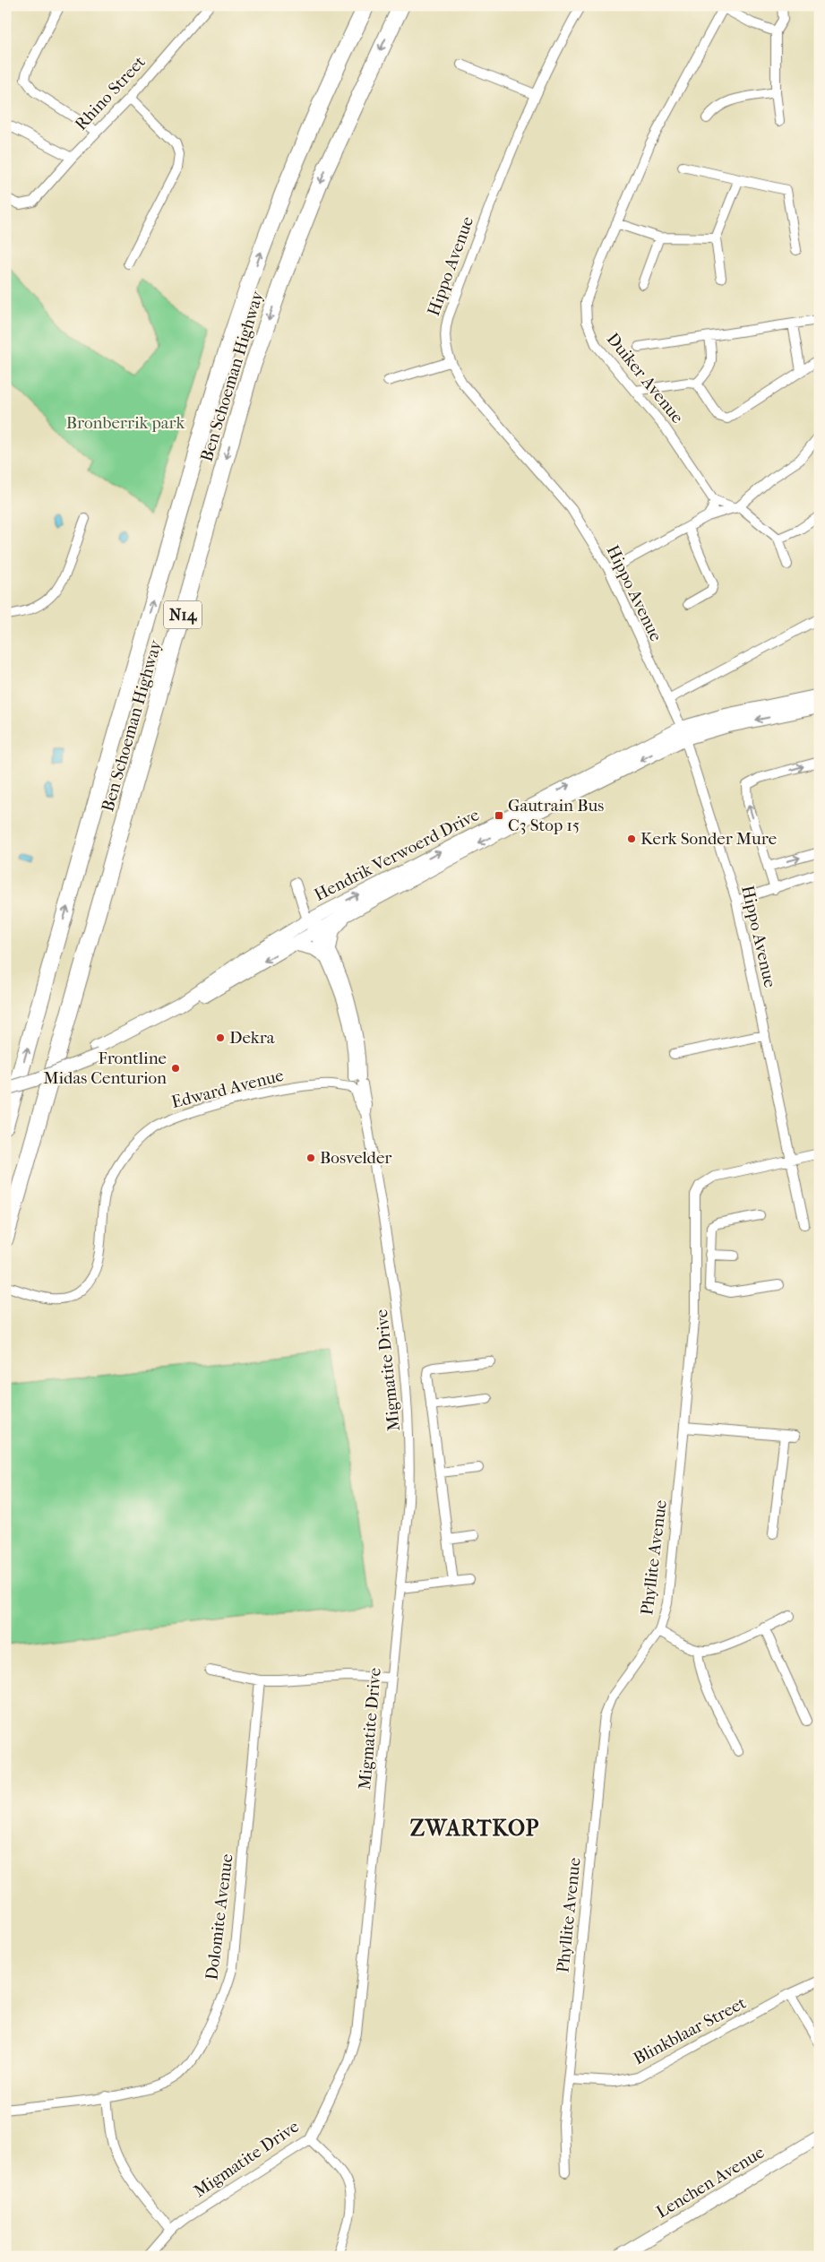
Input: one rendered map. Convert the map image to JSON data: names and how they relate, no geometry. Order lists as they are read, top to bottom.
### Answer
{
  "streets": {
    "highway": ["Ben Schoeman Highway", "N14"],
    "main road": ["Hendrik Verwoerd Drive", "Lenchen Avenue"],
    "street": [
      "Rhino Street",
      "Hippo Avenue",
      "Duiker Avenue",
      "Edward Avenue",
      "Migmatite Drive",
      "Phyllite Avenue",
      "Dolomite Avenue",
      "Blinkblaar Street"
    ]
  },
  "crossings": [
    ["Hippo Avenue", "Hendrik Verwoerd Drive"],
    ["Hippo Avenue", "Phyllite Avenue"],
    ["Hendrik Verwoerd Drive", "Migmatite Drive"],
    ["Edward Avenue", "Migmatite Drive"],
    ["Phyllite Avenue", "Blinkblaar Street"]
  ],
  "districts": ["ZWARTKOP"],
  "parks": ["Bronberrik park"],
  "places": {
    "transit": ["Gautrain Bus C3 Stop 15"],
    "other": [
      "Kerk Sonder Mure",
      "Dekra",
      "Frontline Midas Centurion",
      "Bosvelder"
    ]
  }
}
